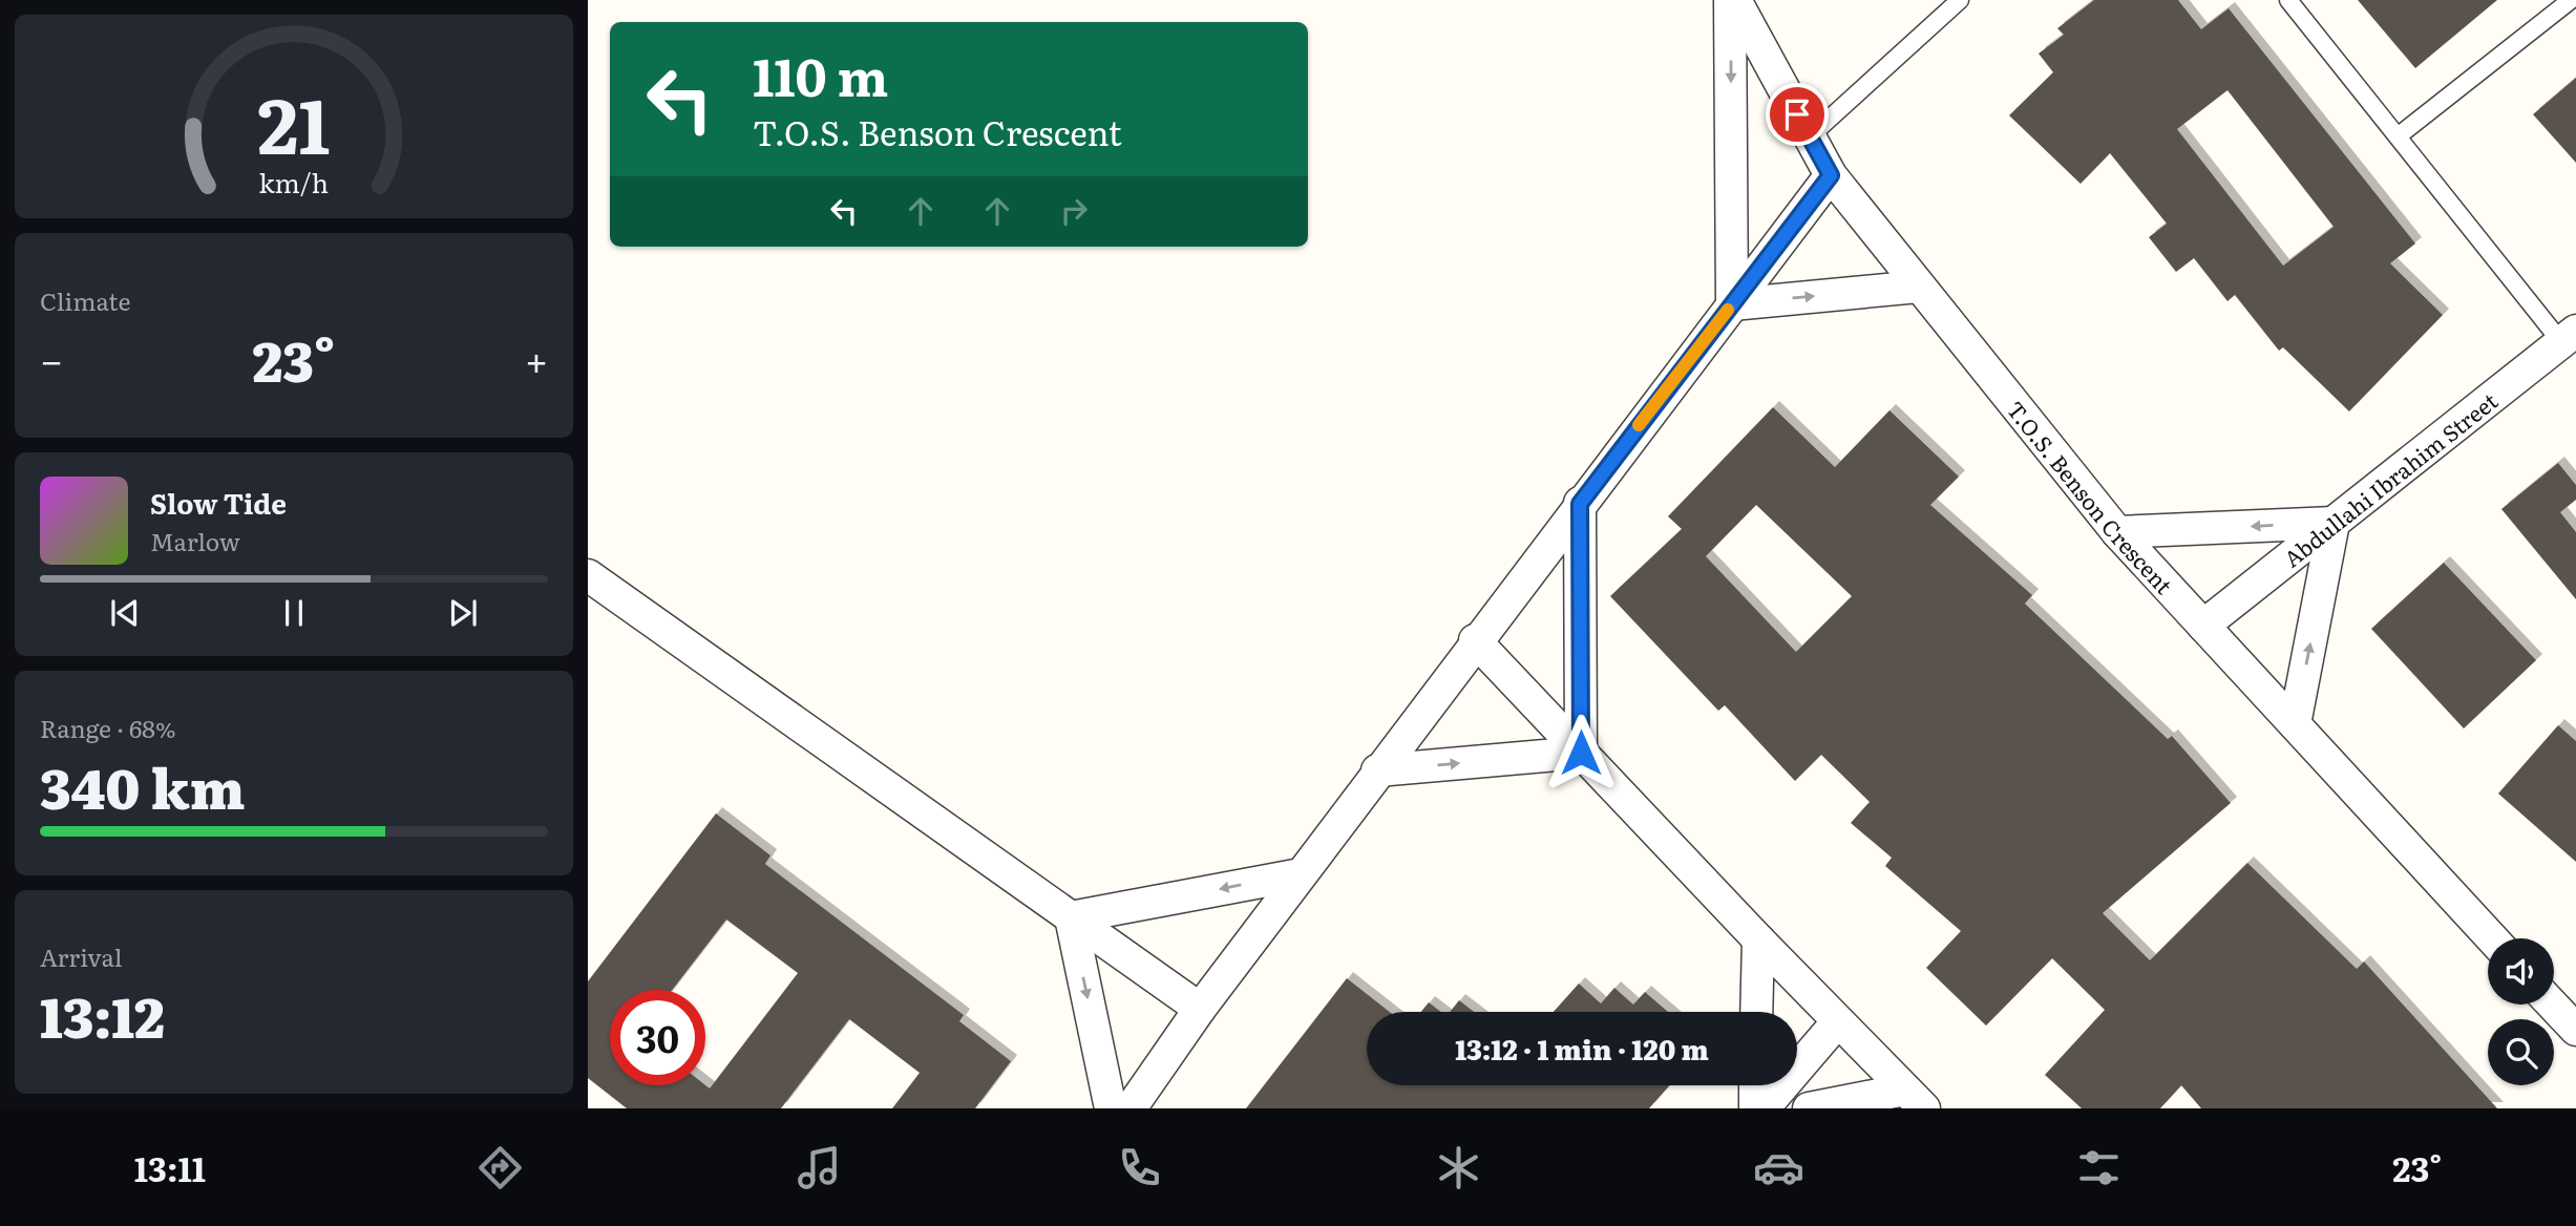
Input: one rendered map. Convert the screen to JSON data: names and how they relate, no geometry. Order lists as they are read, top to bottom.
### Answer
{
  "streets": {
    "street": ["Abdullahi Ibrahim Street", "T.O.S. Benson Crescent"]
  },
  "crossings": [
    ["Abdullahi Ibrahim Street", "T.O.S. Benson Crescent"]
  ],
  "page": {
    "turn": ["110 m", "T.O.S. Benson Crescent"],
    "tile": [
      "Climate",
      ["Range · 68%", "340 km"],
      ["Arrival", "13:12"]
    ],
    "heat": ["−", "23°", "+"],
    "song": ["Slow Tide", "Marlow"],
    "limit": "30",
    "trip": "13:12 · 1 min · 120 m",
    "tabs": ["13:11", "23°"],
    "gauge": ["21", "km/h"]
  }
}
